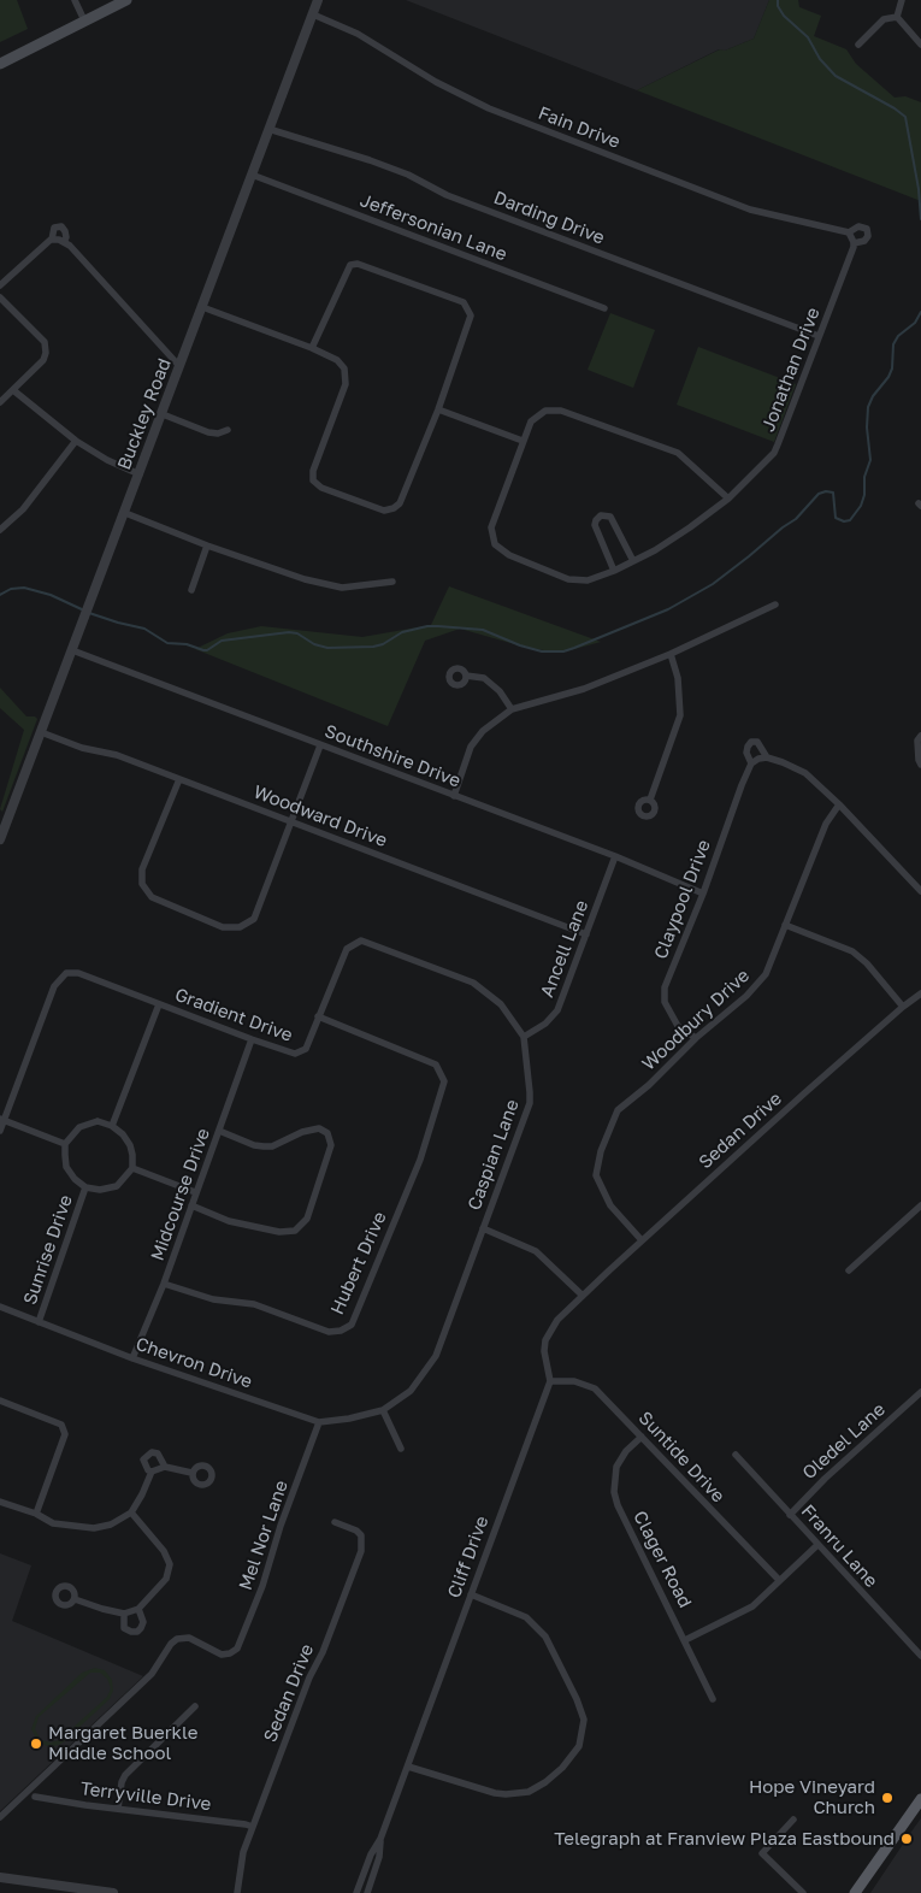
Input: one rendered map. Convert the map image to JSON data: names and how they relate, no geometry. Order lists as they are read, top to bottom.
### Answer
{
  "streets": {
    "street": [
      "Fain Drive",
      "Darding Drive",
      "Jeffersonian Lane",
      "Jonathan Drive",
      "Buckley Road",
      "Southshire Drive",
      "Woodward Drive",
      "Claypool Drive",
      "Ancell Lane",
      "Gradient Drive",
      "Woodbury Drive",
      "Sedan Drive",
      "Caspian Lane",
      "Midcourse Drive",
      "Sunrise Drive",
      "Hubert Drive",
      "Chevron Drive",
      "Oledel Lane",
      "Suntide Drive",
      "Mel Nor Lane",
      "Franru Lane",
      "Cliff Drive",
      "Clager Road",
      "Terryville Drive"
    ]
  },
  "crossings": [
    ["Fain Drive", "Jonathan Drive"],
    ["Fain Drive", "Buckley Road"],
    ["Darding Drive", "Jonathan Drive"],
    ["Darding Drive", "Buckley Road"],
    ["Jeffersonian Lane", "Buckley Road"],
    ["Buckley Road", "Southshire Drive"],
    ["Buckley Road", "Woodward Drive"],
    ["Southshire Drive", "Claypool Drive"],
    ["Southshire Drive", "Ancell Lane"],
    ["Woodward Drive", "Ancell Lane"],
    ["Claypool Drive", "Woodbury Drive"],
    ["Ancell Lane", "Caspian Lane"],
    ["Gradient Drive", "Caspian Lane"],
    ["Gradient Drive", "Midcourse Drive"],
    ["Gradient Drive", "Hubert Drive"],
    ["Woodbury Drive", "Sedan Drive"],
    ["Sedan Drive", "Terryville Drive"],
    ["Caspian Lane", "Chevron Drive"],
    ["Midcourse Drive", "Hubert Drive"],
    ["Midcourse Drive", "Chevron Drive"],
    ["Sunrise Drive", "Chevron Drive"],
    ["Chevron Drive", "Mel Nor Lane"],
    ["Oledel Lane", "Franru Lane"],
    ["Suntide Drive", "Cliff Drive"],
    ["Suntide Drive", "Clager Road"]
  ],
  "places": ["Margaret Buerkle Middle School", "Hope Vineyard Church", "Telegraph at Franview Plaza Eastbound"]
}
